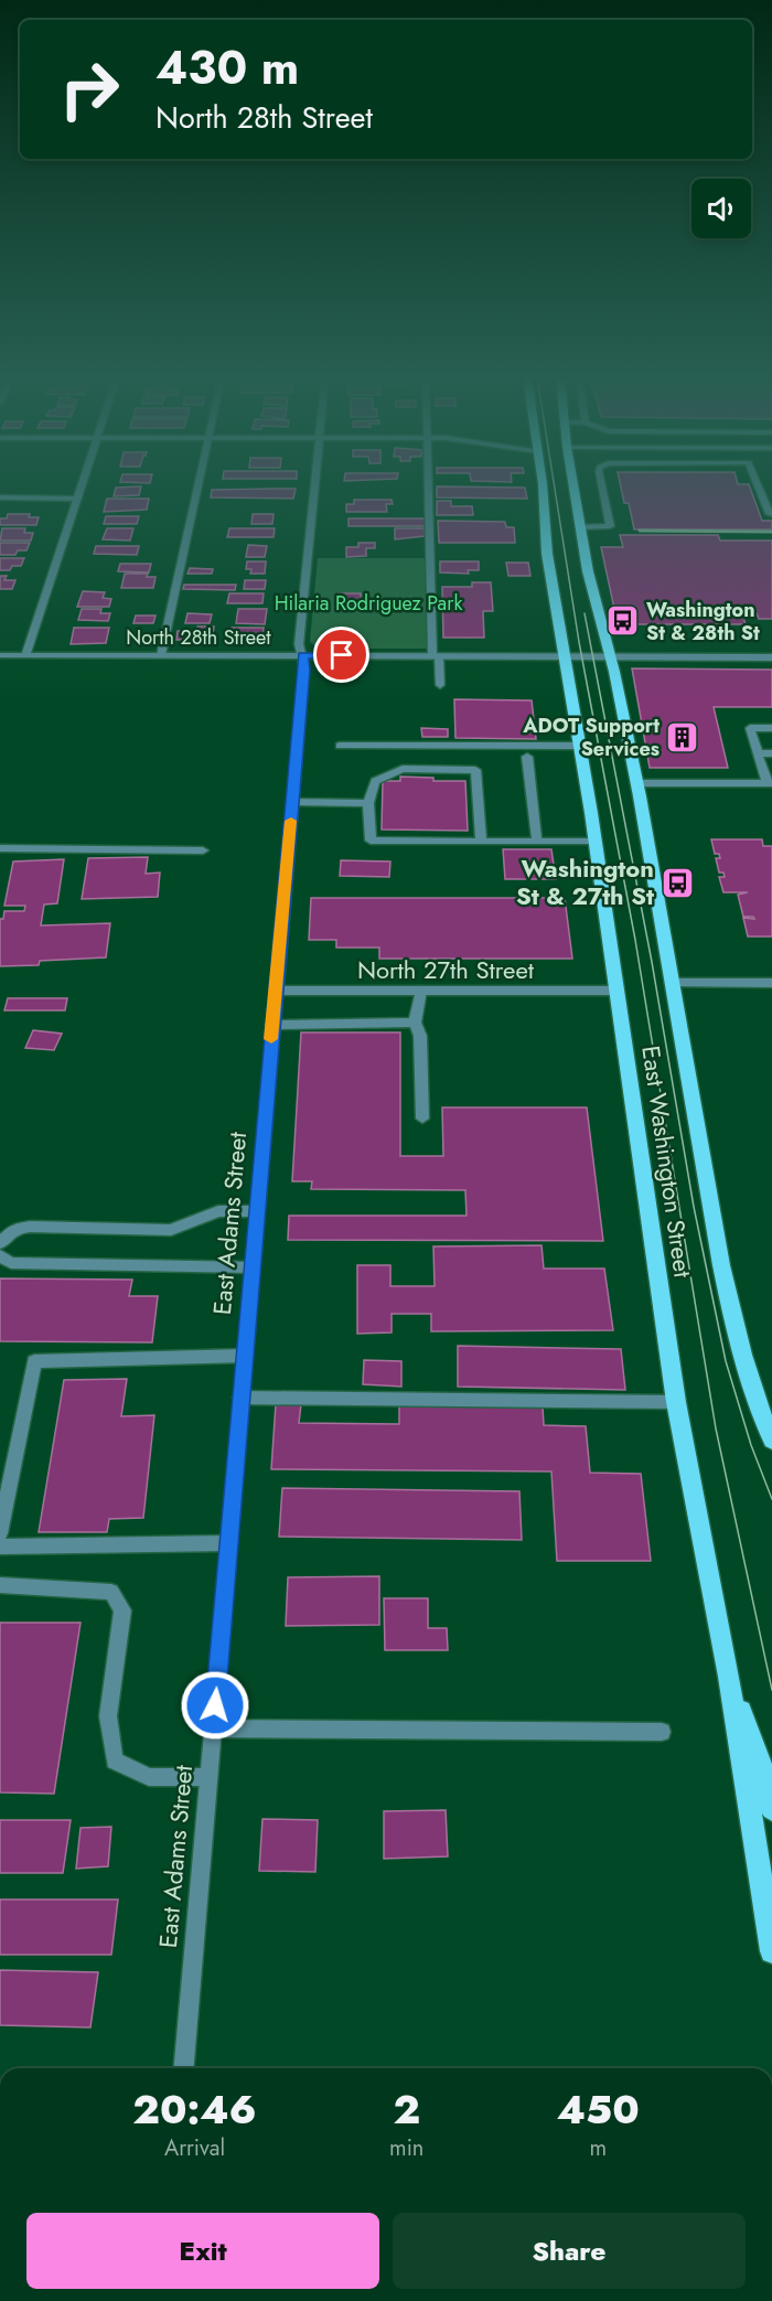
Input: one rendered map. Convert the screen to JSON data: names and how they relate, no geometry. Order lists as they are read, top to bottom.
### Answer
{
  "streets": {
    "main road": ["East Washington Street"],
    "street": ["North 28th Street", "North 27th Street", "East Adams Street"]
  },
  "crossings": [
    ["North 28th Street", "East Washington Street"],
    ["North 28th Street", "East Adams Street"],
    ["North 27th Street", "East Washington Street"],
    ["North 27th Street", "East Adams Street"]
  ],
  "parks": ["Hilaria Rodriguez Park"],
  "places": {
    "bus stop": ["Washington St & 28th St", "Washington St & 27th St"],
    "building": ["ADOT Support Services"]
  },
  "page": {
    "turn": ["430 m", "North 28th Street"],
    "eta": [
      "20:46",
      "Arrival",
      "2",
      "min",
      "450",
      "m"
    ],
    "buttons": ["Exit", "Share"]
  }
}
